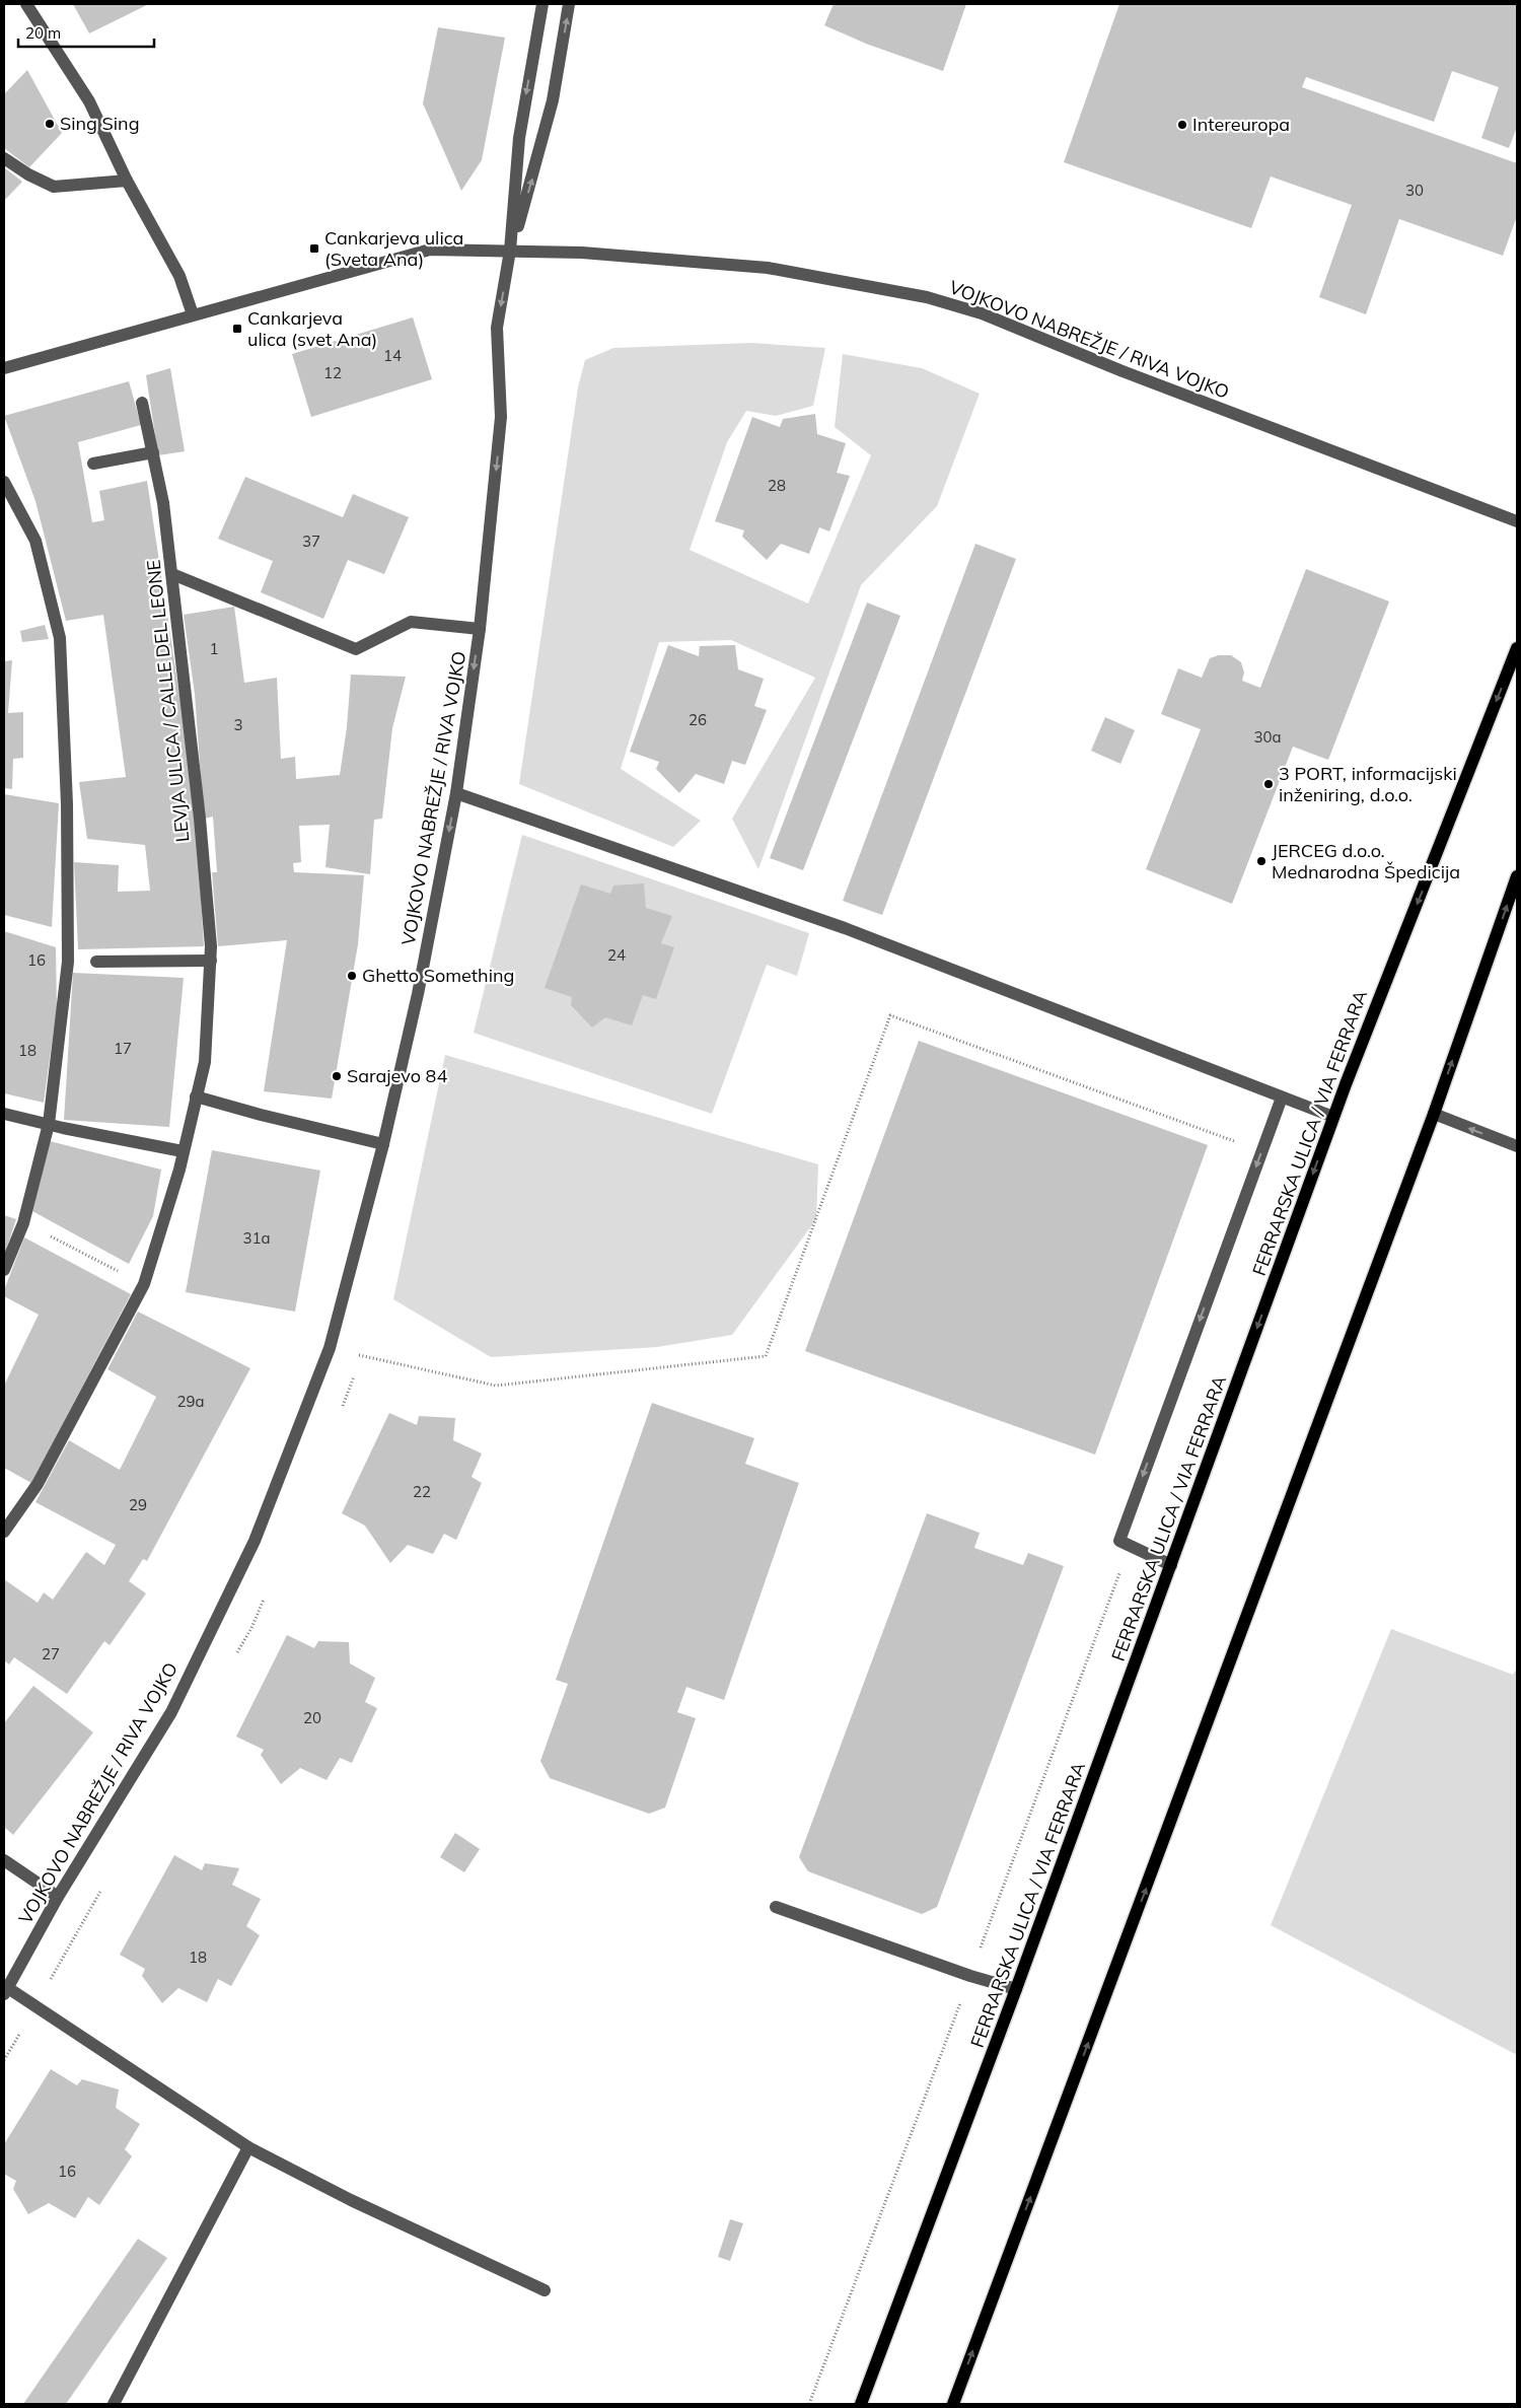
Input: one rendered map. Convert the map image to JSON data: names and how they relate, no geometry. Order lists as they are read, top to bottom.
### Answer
{
  "streets": {
    "main road": ["FERRARSKA ULICA / VIA FERRARA"],
    "street": ["VOJKOVO NABREŽJE / RIVA VOJKO", "LEVJA ULICA / CALLE DEL LEONE"]
  },
  "places": {
    "other": [
      "Sing Sing",
      "Intereuropa",
      "3 PORT, informacijski inženiring, d.o.o.",
      "JERCEG d.o.o. Mednarodna Špedicija",
      "Ghetto Something",
      "Sarajevo 84"
    ],
    "transit": ["Cankarjeva ulica (Sveta Ana)", "Cankarjeva ulica (svet Ana)"]
  },
  "house_numbers": [
    "30",
    "14",
    "12",
    "28",
    "37",
    "1",
    "26",
    "3",
    "30a",
    "24",
    "16",
    "17",
    "18",
    "31a",
    "29a",
    "22",
    "29",
    "27",
    "20",
    "18",
    "16"
  ],
  "scale_bar": "20 m"
}
